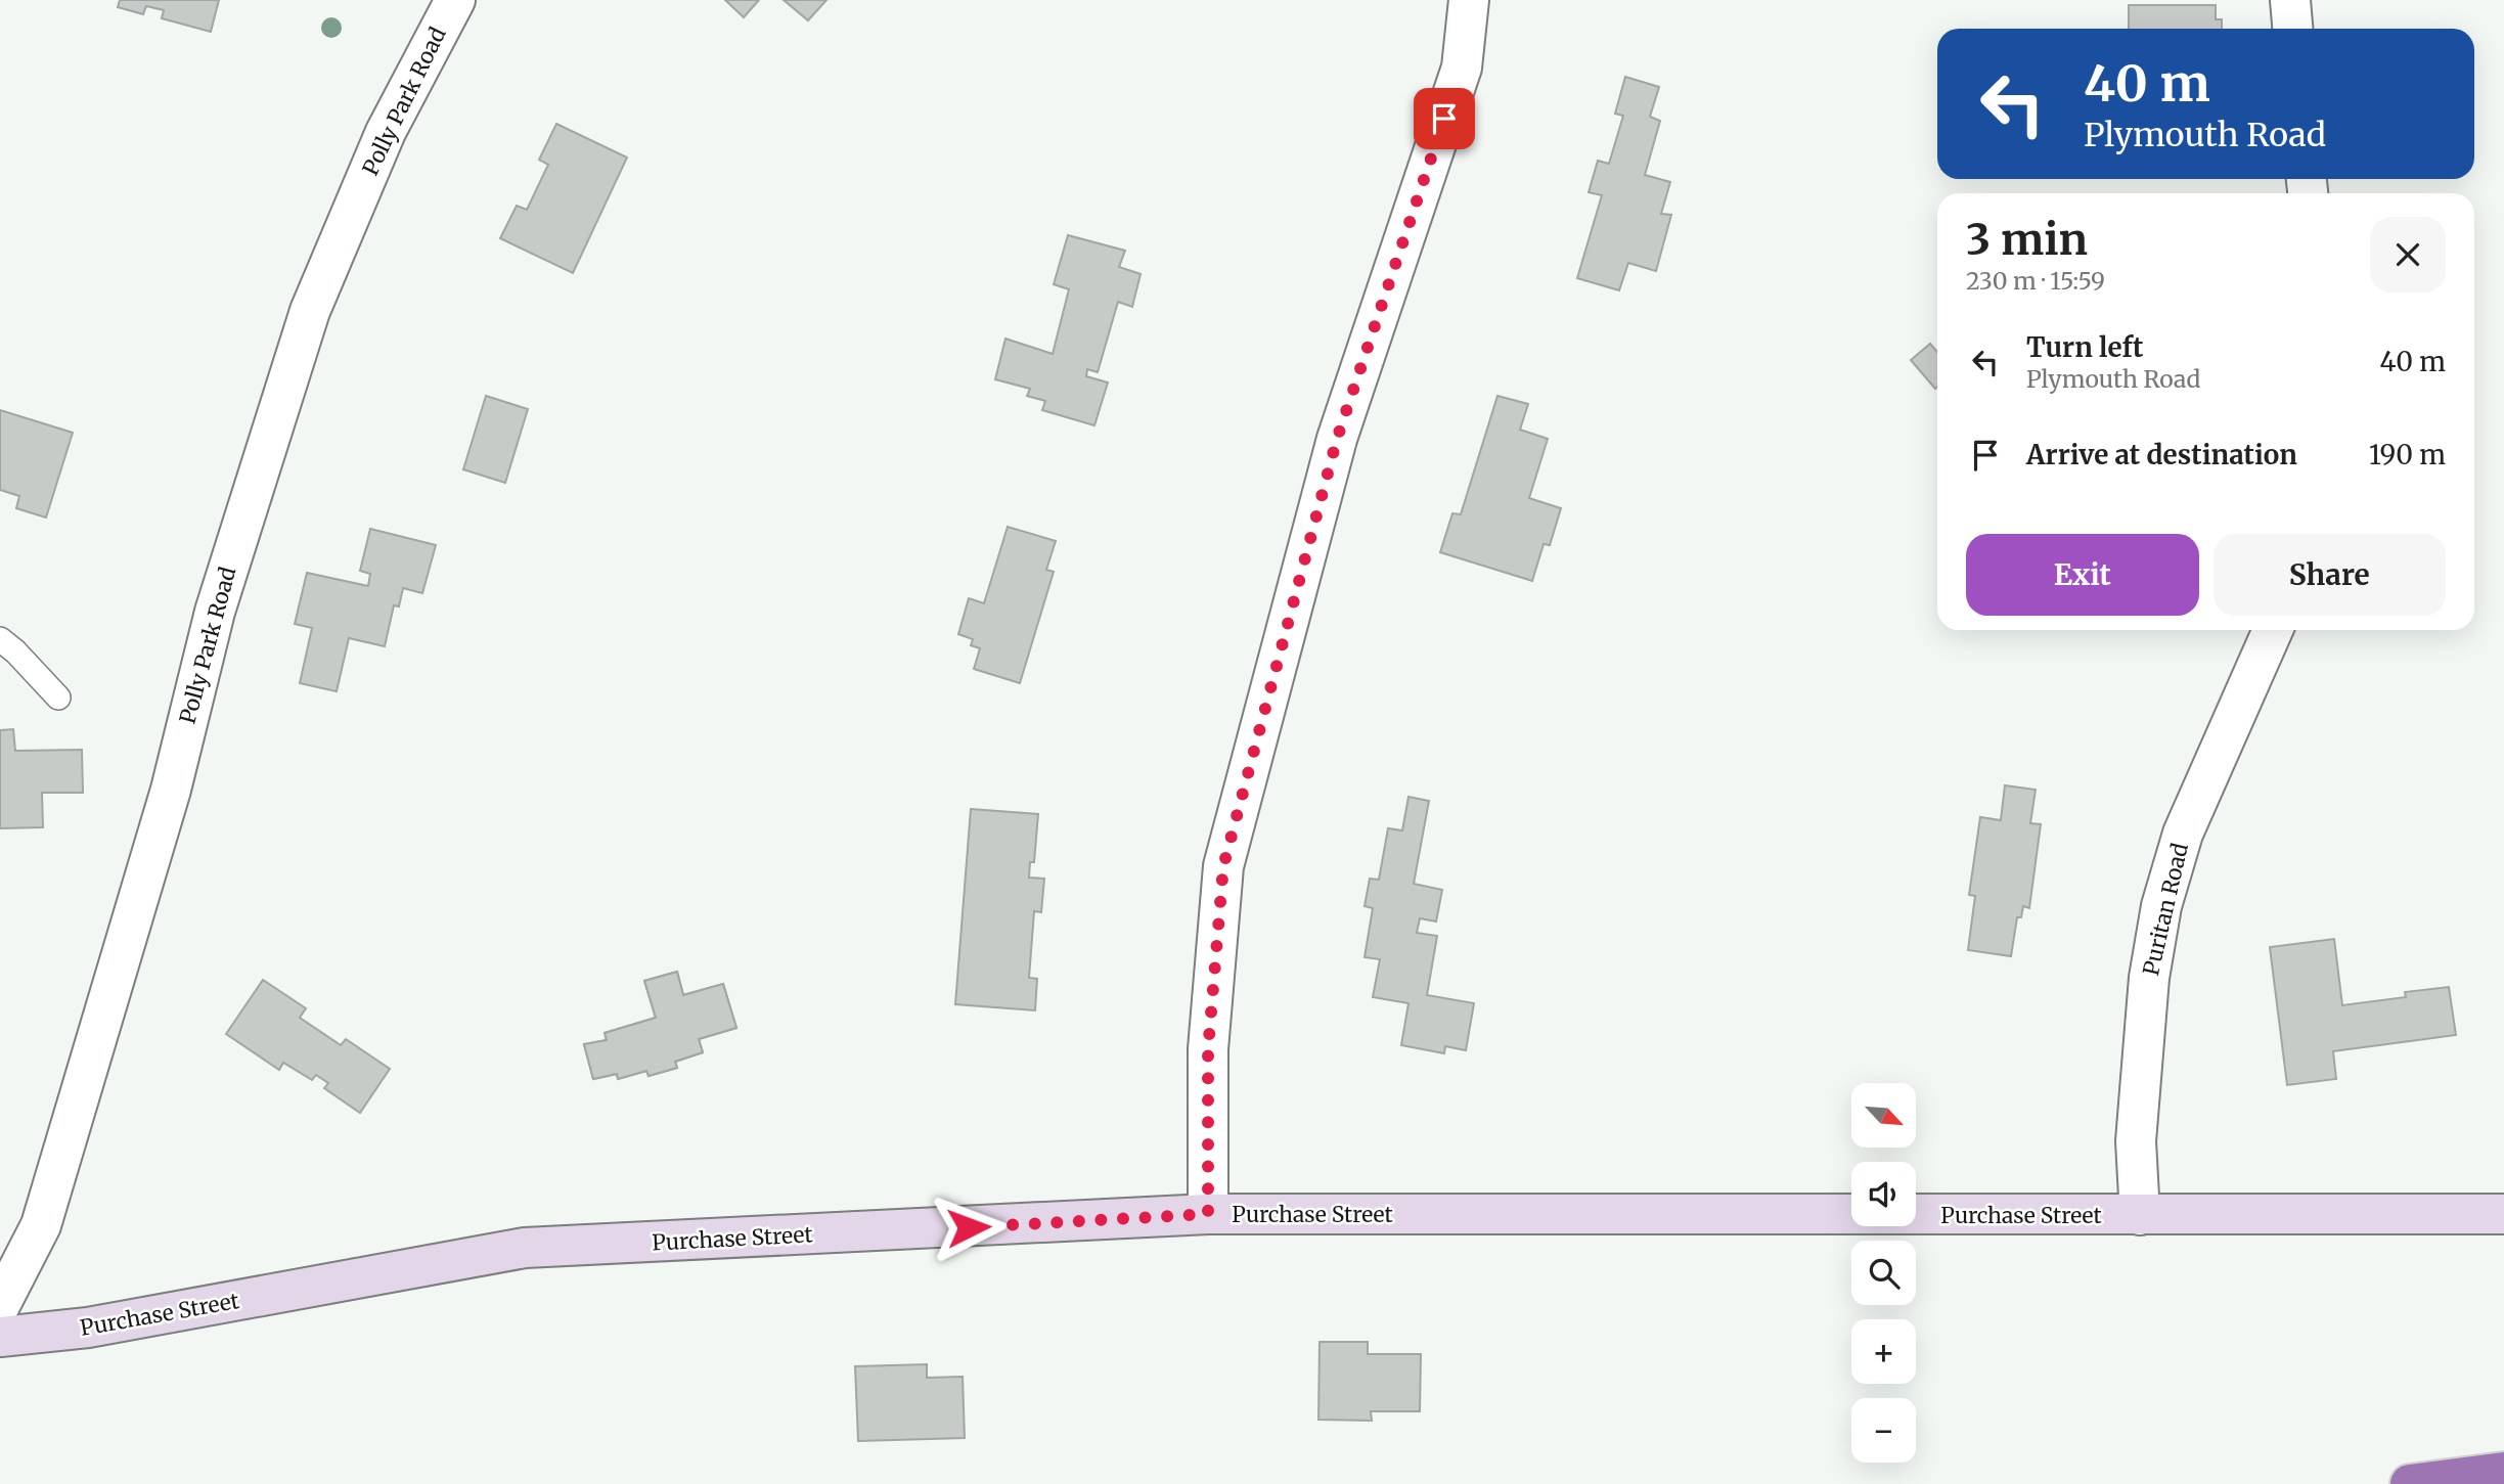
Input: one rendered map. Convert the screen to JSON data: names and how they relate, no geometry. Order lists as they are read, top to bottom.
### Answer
{
  "streets": {
    "main road": ["Purchase Street"],
    "street": ["Polly Park Road", "Puritan Road"]
  },
  "crossings": [
    ["Puritan Road", "Purchase Street"]
  ],
  "north": "bottom right",
  "page": {
    "turn": ["40 m", "Plymouth Road"],
    "heading": ["3 min", "230 m · 15:59"],
    "list": [
      {
        "name": "Turn left",
        "note": "Plymouth Road",
        "value": "40 m"
      },
      {
        "name": "Arrive at destination",
        "value": "190 m"
      }
    ],
    "buttons": ["Exit", "Share"],
    "map_buttons": ["+", "−"]
  }
}
